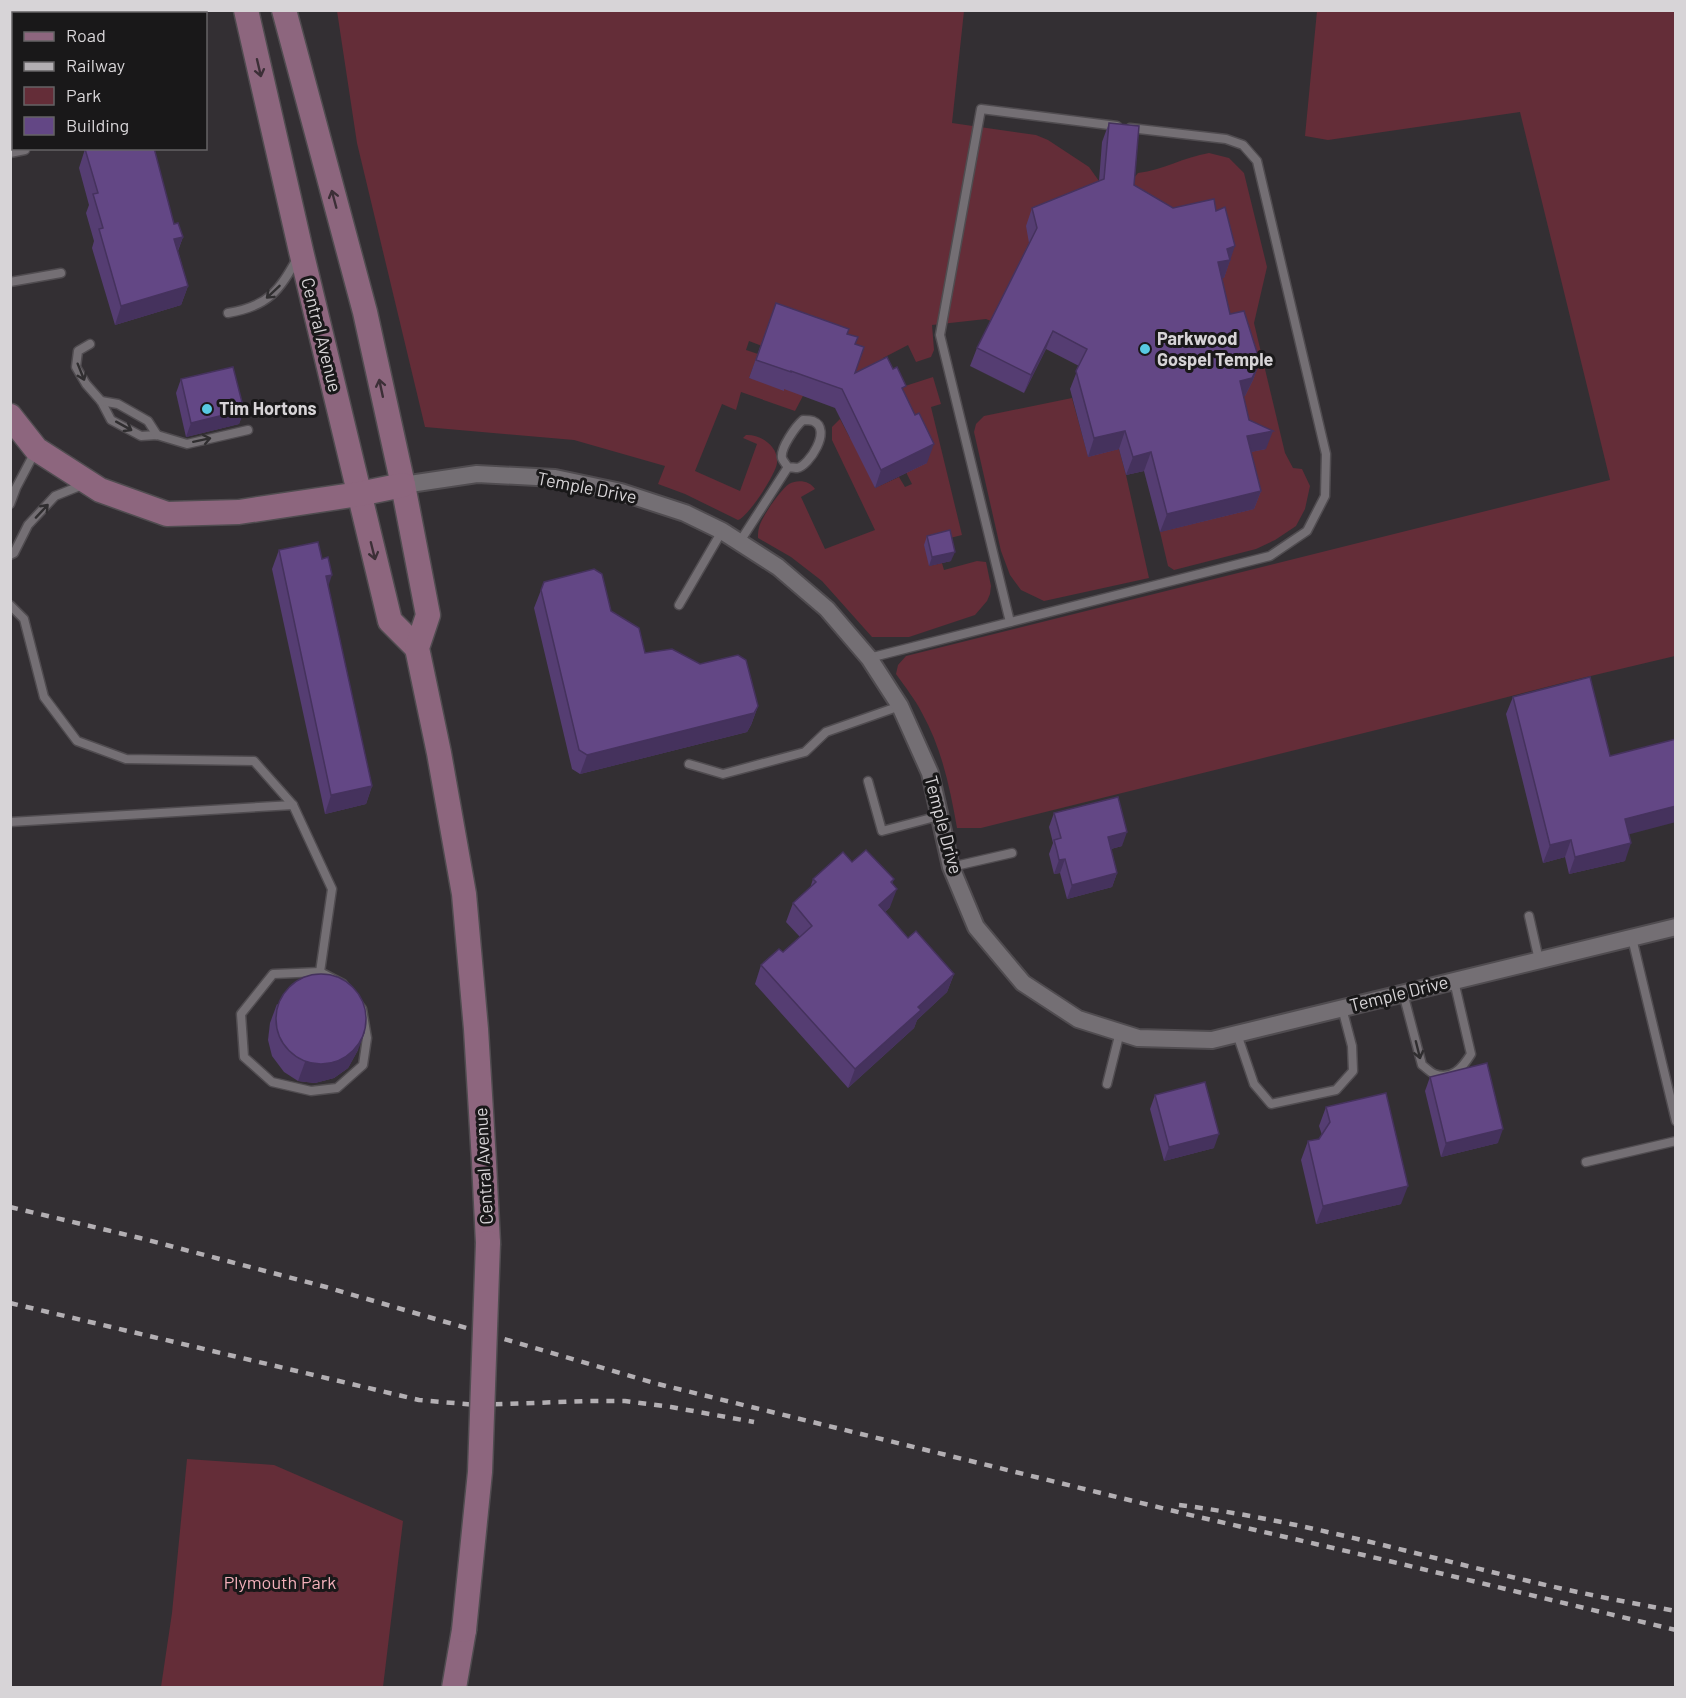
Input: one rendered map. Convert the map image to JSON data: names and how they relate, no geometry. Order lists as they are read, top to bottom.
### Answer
{
  "streets": {
    "street": ["Central Avenue", "Temple Drive"]
  },
  "crossings": [
    ["Central Avenue", "Temple Drive"]
  ],
  "parks": ["Plymouth Park"],
  "places": ["Parkwood Gospel Temple", "Tim Hortons"],
  "legend": [
    "Road",
    "Railway",
    "Park",
    "Building"
  ]
}
